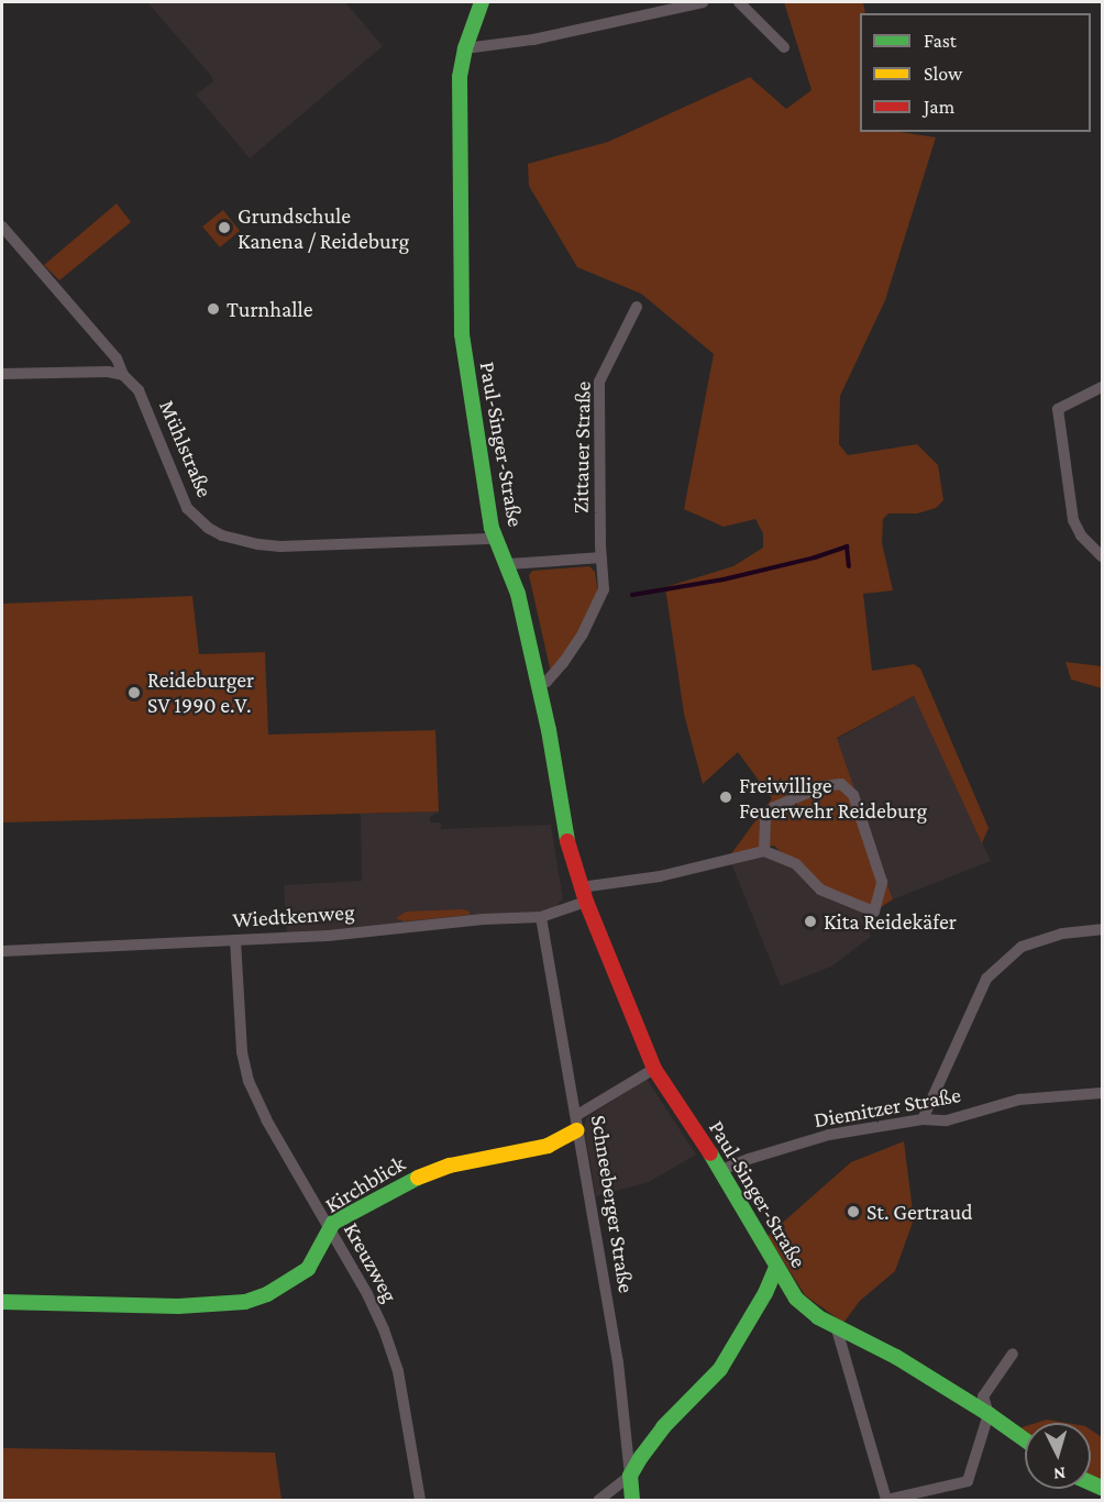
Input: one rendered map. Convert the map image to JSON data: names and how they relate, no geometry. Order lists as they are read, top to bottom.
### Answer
{
  "streets": {
    "street": [
      "Paul-Singer-Straße",
      "Zittauer Straße",
      "Mühlstraße",
      "Wiedtkenweg",
      "Diemitzer Straße",
      "Kirchblick",
      "Schneeberger Straße",
      "Kreuzweg"
    ]
  },
  "crossings": [
    ["Paul-Singer-Straße", "Zittauer Straße"],
    ["Paul-Singer-Straße", "Mühlstraße"],
    ["Paul-Singer-Straße", "Wiedtkenweg"],
    ["Paul-Singer-Straße", "Diemitzer Straße"],
    ["Wiedtkenweg", "Schneeberger Straße"],
    ["Wiedtkenweg", "Kreuzweg"],
    ["Kirchblick", "Schneeberger Straße"],
    ["Kirchblick", "Kreuzweg"]
  ],
  "places": [
    "Grundschule Kanena / Reideburg",
    "Turnhalle",
    "Reideburger SV 1990 e.V.",
    "Freiwillige Feuerwehr Reideburg",
    "Kita Reidekäfer",
    "St. Gertraud"
  ],
  "legend": ["Fast", "Slow", "Jam"],
  "north": "bottom"
}
